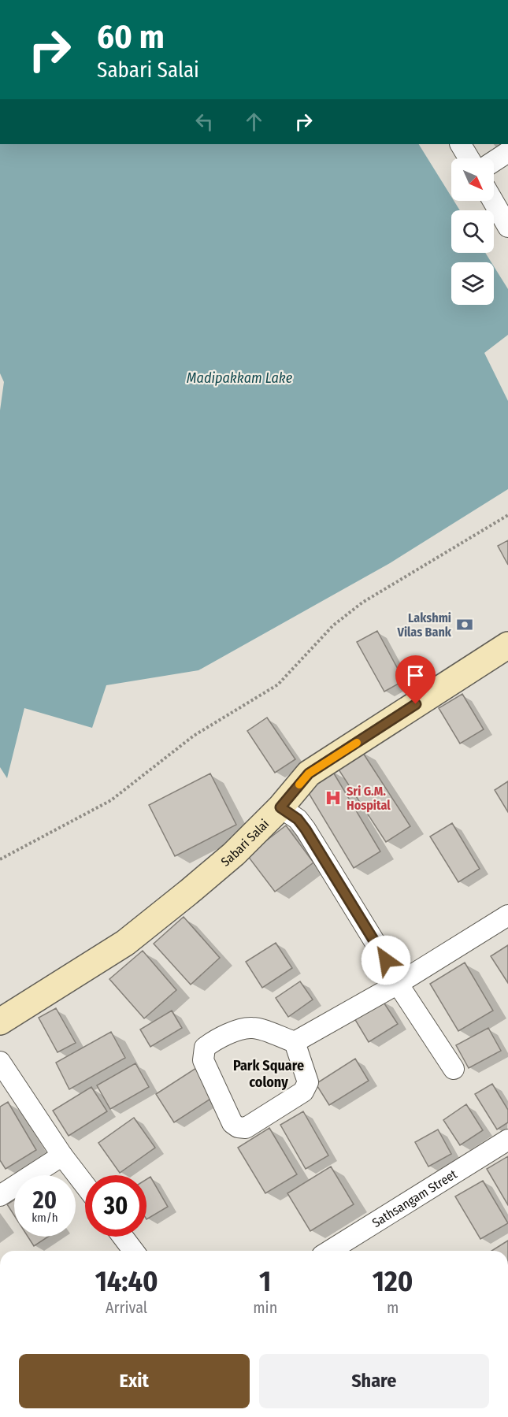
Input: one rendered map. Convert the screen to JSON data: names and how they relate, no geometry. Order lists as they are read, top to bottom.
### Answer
{
  "streets": {
    "main road": ["Sabari Salai"],
    "street": ["Sathsangam Street"]
  },
  "districts": ["Park Square colony"],
  "water": ["Madipakkam Lake"],
  "places": {
    "bank": ["Lakshmi Vilas Bank"],
    "hospital": ["Sri G.M. Hospital"]
  },
  "north": "bottom right",
  "page": {
    "turn": ["60 m", "Sabari Salai"],
    "speed": "20 km/h",
    "limit": "30",
    "eta": [
      "14:40",
      "Arrival",
      "1",
      "min",
      "120",
      "m"
    ],
    "buttons": ["Exit", "Share"]
  }
}
